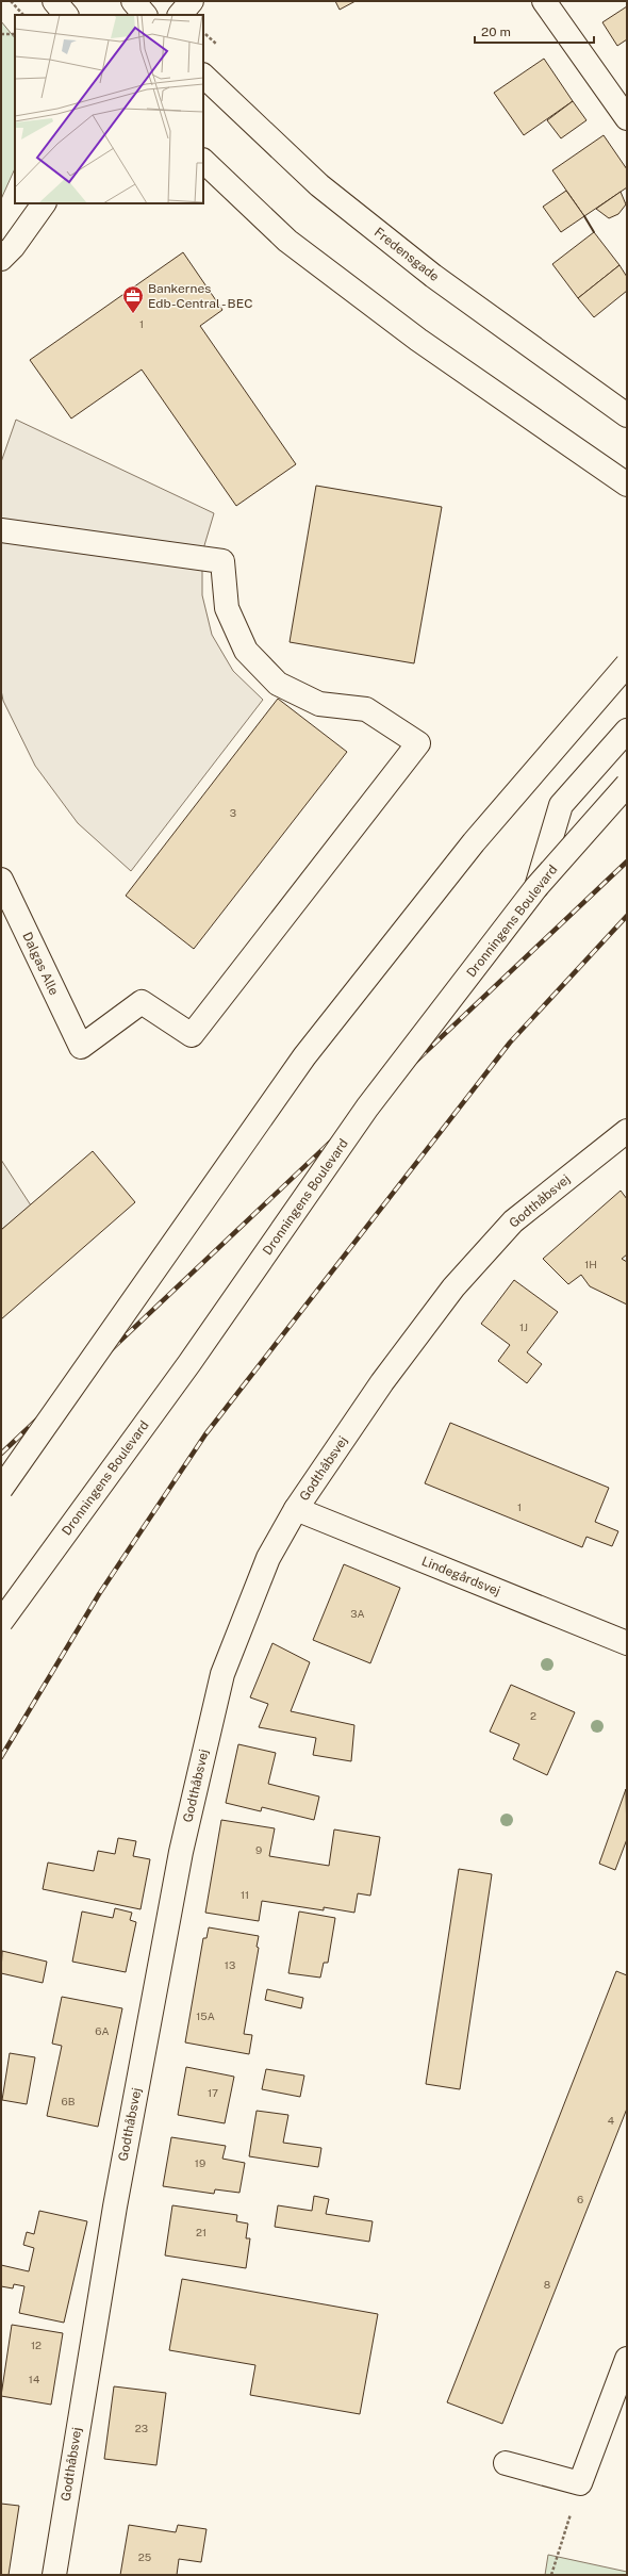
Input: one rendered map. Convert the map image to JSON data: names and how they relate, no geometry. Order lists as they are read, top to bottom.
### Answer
{
  "streets": {
    "main road": [
      "Fredensgade",
      "Dronningens Boulevard",
      "Dalgas Alle",
      "Godthåbsvej",
      "Lindegårdsvej"
    ]
  },
  "crossings": [
    ["Godthåbsvej", "Lindegårdsvej"]
  ],
  "places": {
    "office": ["Bankernes Edb-Central - BEC"]
  },
  "house_numbers": [
    "1",
    "3",
    "1H",
    "1J",
    "1",
    "3A",
    "2",
    "9",
    "11",
    "13",
    "15A",
    "6A",
    "17",
    "6B",
    "4",
    "19",
    "6",
    "21",
    "8",
    "12",
    "14",
    "23",
    "25"
  ],
  "scale_bar": "20 m"
}
